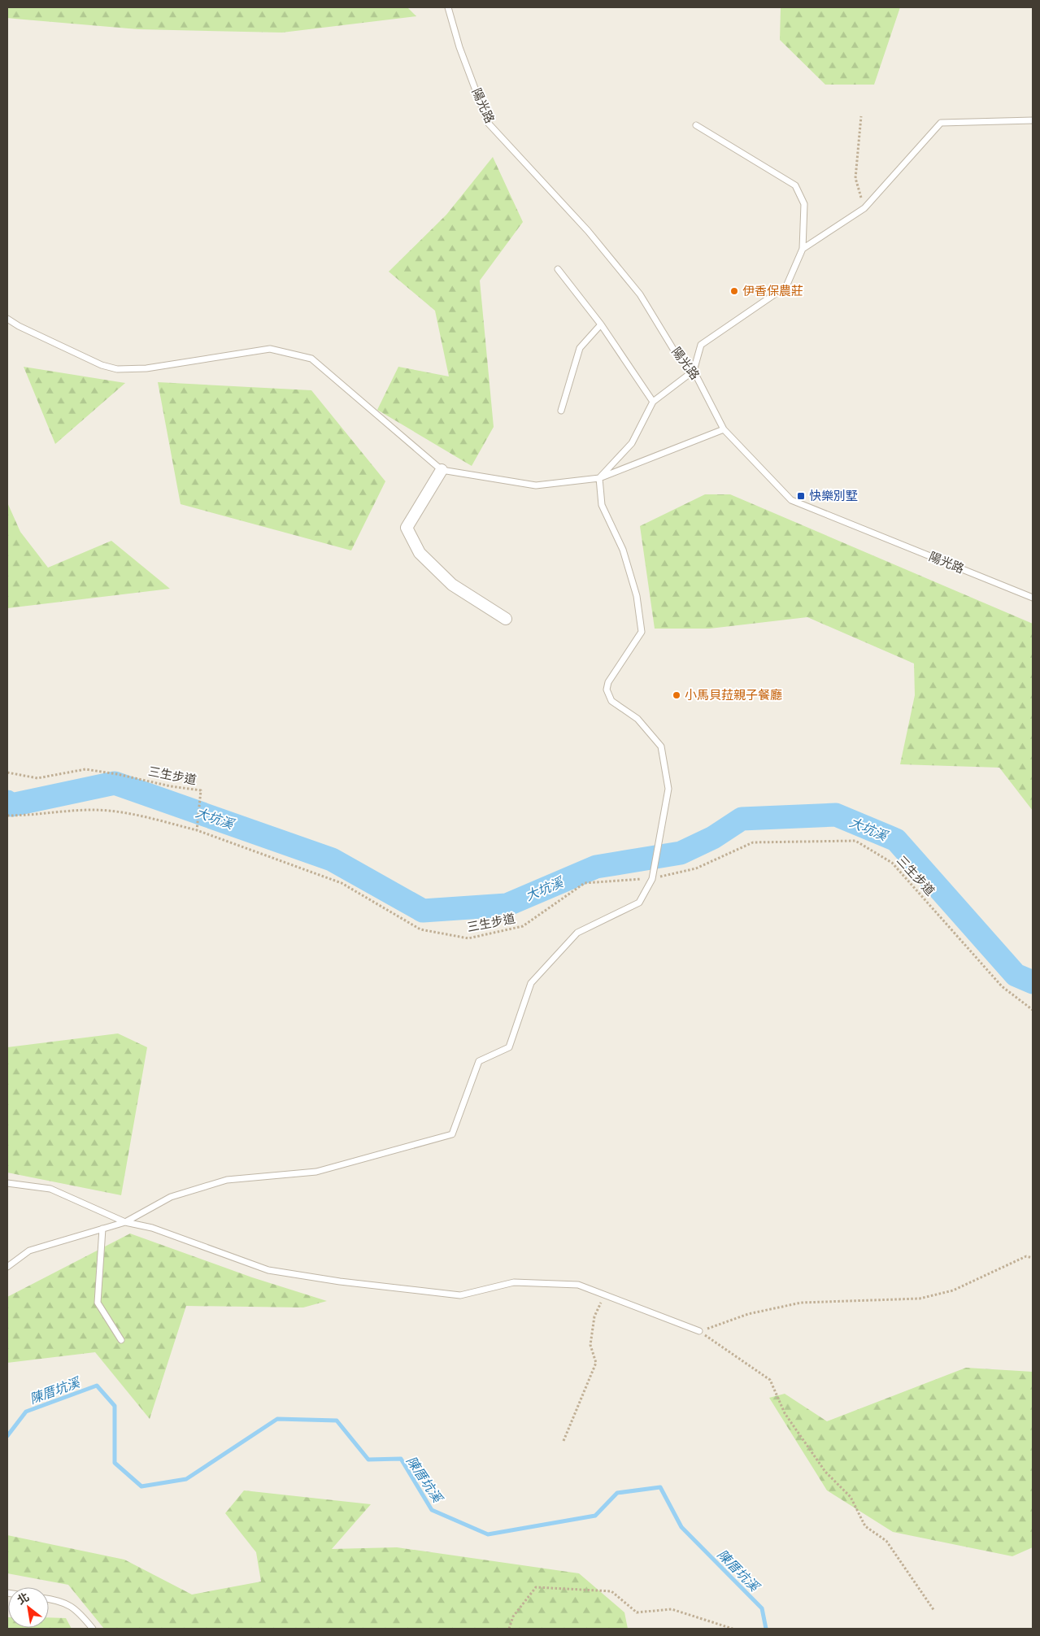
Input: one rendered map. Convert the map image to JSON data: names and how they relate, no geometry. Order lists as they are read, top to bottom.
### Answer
{
  "streets": {
    "lane": ["陽光路"],
    "path": ["三生步道"]
  },
  "water": ["大坑溪", "陳厝坑溪"],
  "places": {
    "other": ["伊香保農莊", "小馬貝菈親子餐廳"],
    "transit": ["快樂別墅"]
  },
  "north": "top left"
}
